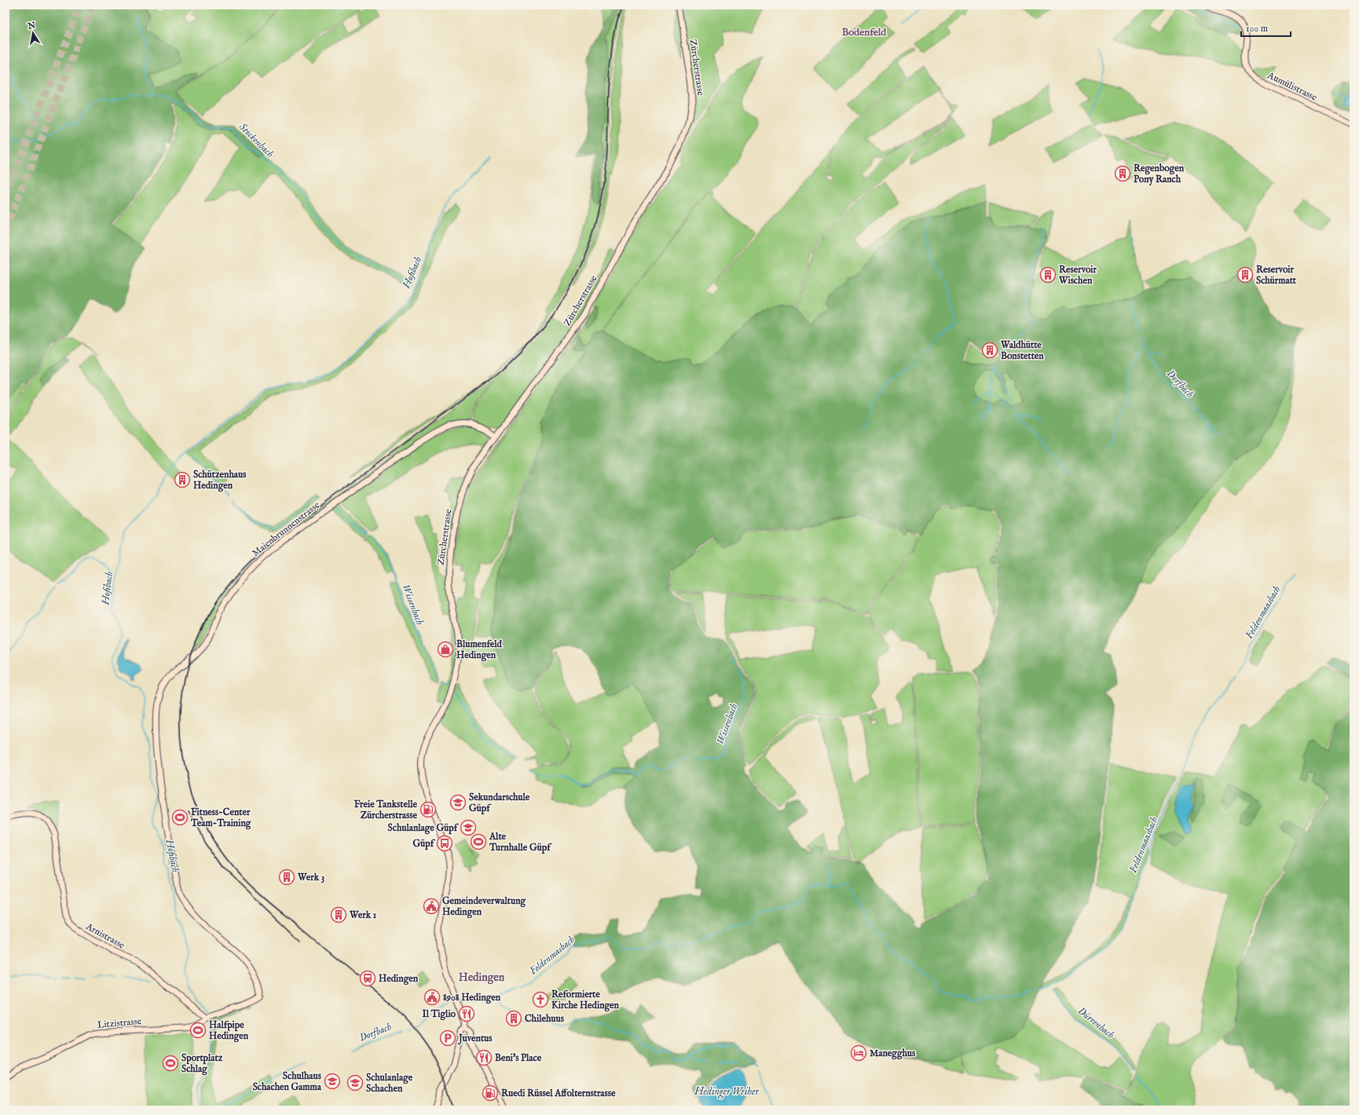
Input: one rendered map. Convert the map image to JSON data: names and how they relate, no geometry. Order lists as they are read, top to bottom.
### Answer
{
  "streets": {
    "main road": [
      "Zürcherstrasse",
      "Aumülistrasse",
      "Maienbrunnenstrasse",
      "Arnistrasse",
      "Litzistrasse"
    ]
  },
  "crossings": [
    ["Zürcherstrasse", "Maienbrunnenstrasse"],
    ["Maienbrunnenstrasse", "Arnistrasse"],
    ["Maienbrunnenstrasse", "Litzistrasse"],
    ["Arnistrasse", "Litzistrasse"]
  ],
  "districts": ["Bodenfeld", "Hedingen"],
  "water": [
    "Stockenbach",
    "Hofibach",
    "Dorfbach",
    "Wissenbach",
    "Feldenmaasbach",
    "Feldenmasbach",
    "Dürrenbach",
    "Hedinger Weiher"
  ],
  "places": {
    "building": [
      "Regenbogen Pony Ranch",
      "Reservoir Wischen",
      "Reservoir Schürmatt",
      "Waldhütte Bonstetten",
      "Schützenhaus Hedingen",
      "Werk 3",
      "Werk 1",
      "Chilehuus"
    ],
    "shop": ["Blumenfeld Hedingen"],
    "school or university": [
      "Sekundarschule Güpf",
      "Schulanlage Güpf",
      "Schulhaus Schachen Gamma",
      "Schulanlage Schachen"
    ],
    "fuel station": ["Freie Tankstelle Zürcherstrasse", "Ruedi Rüssel Affolternstrasse"],
    "sports": [
      "Fitness-Center Team-Training",
      "Alte Turnhalle Güpf",
      "Halfpipe Hedingen",
      "Sportplatz Schlag"
    ],
    "bus stop": ["Güpf"],
    "public building": ["Gemeindeverwaltung Hedingen", "8908 Hedingen"],
    "station": ["Hedingen"],
    "church": ["Reformierte Kirche Hedingen"],
    "restaurant": ["Il Tiglio", "Beni's Place"],
    "parking": ["Juventus"],
    "hotel": ["Manegghus"]
  },
  "scale_bar": "100 m",
  "north": "top"
}
